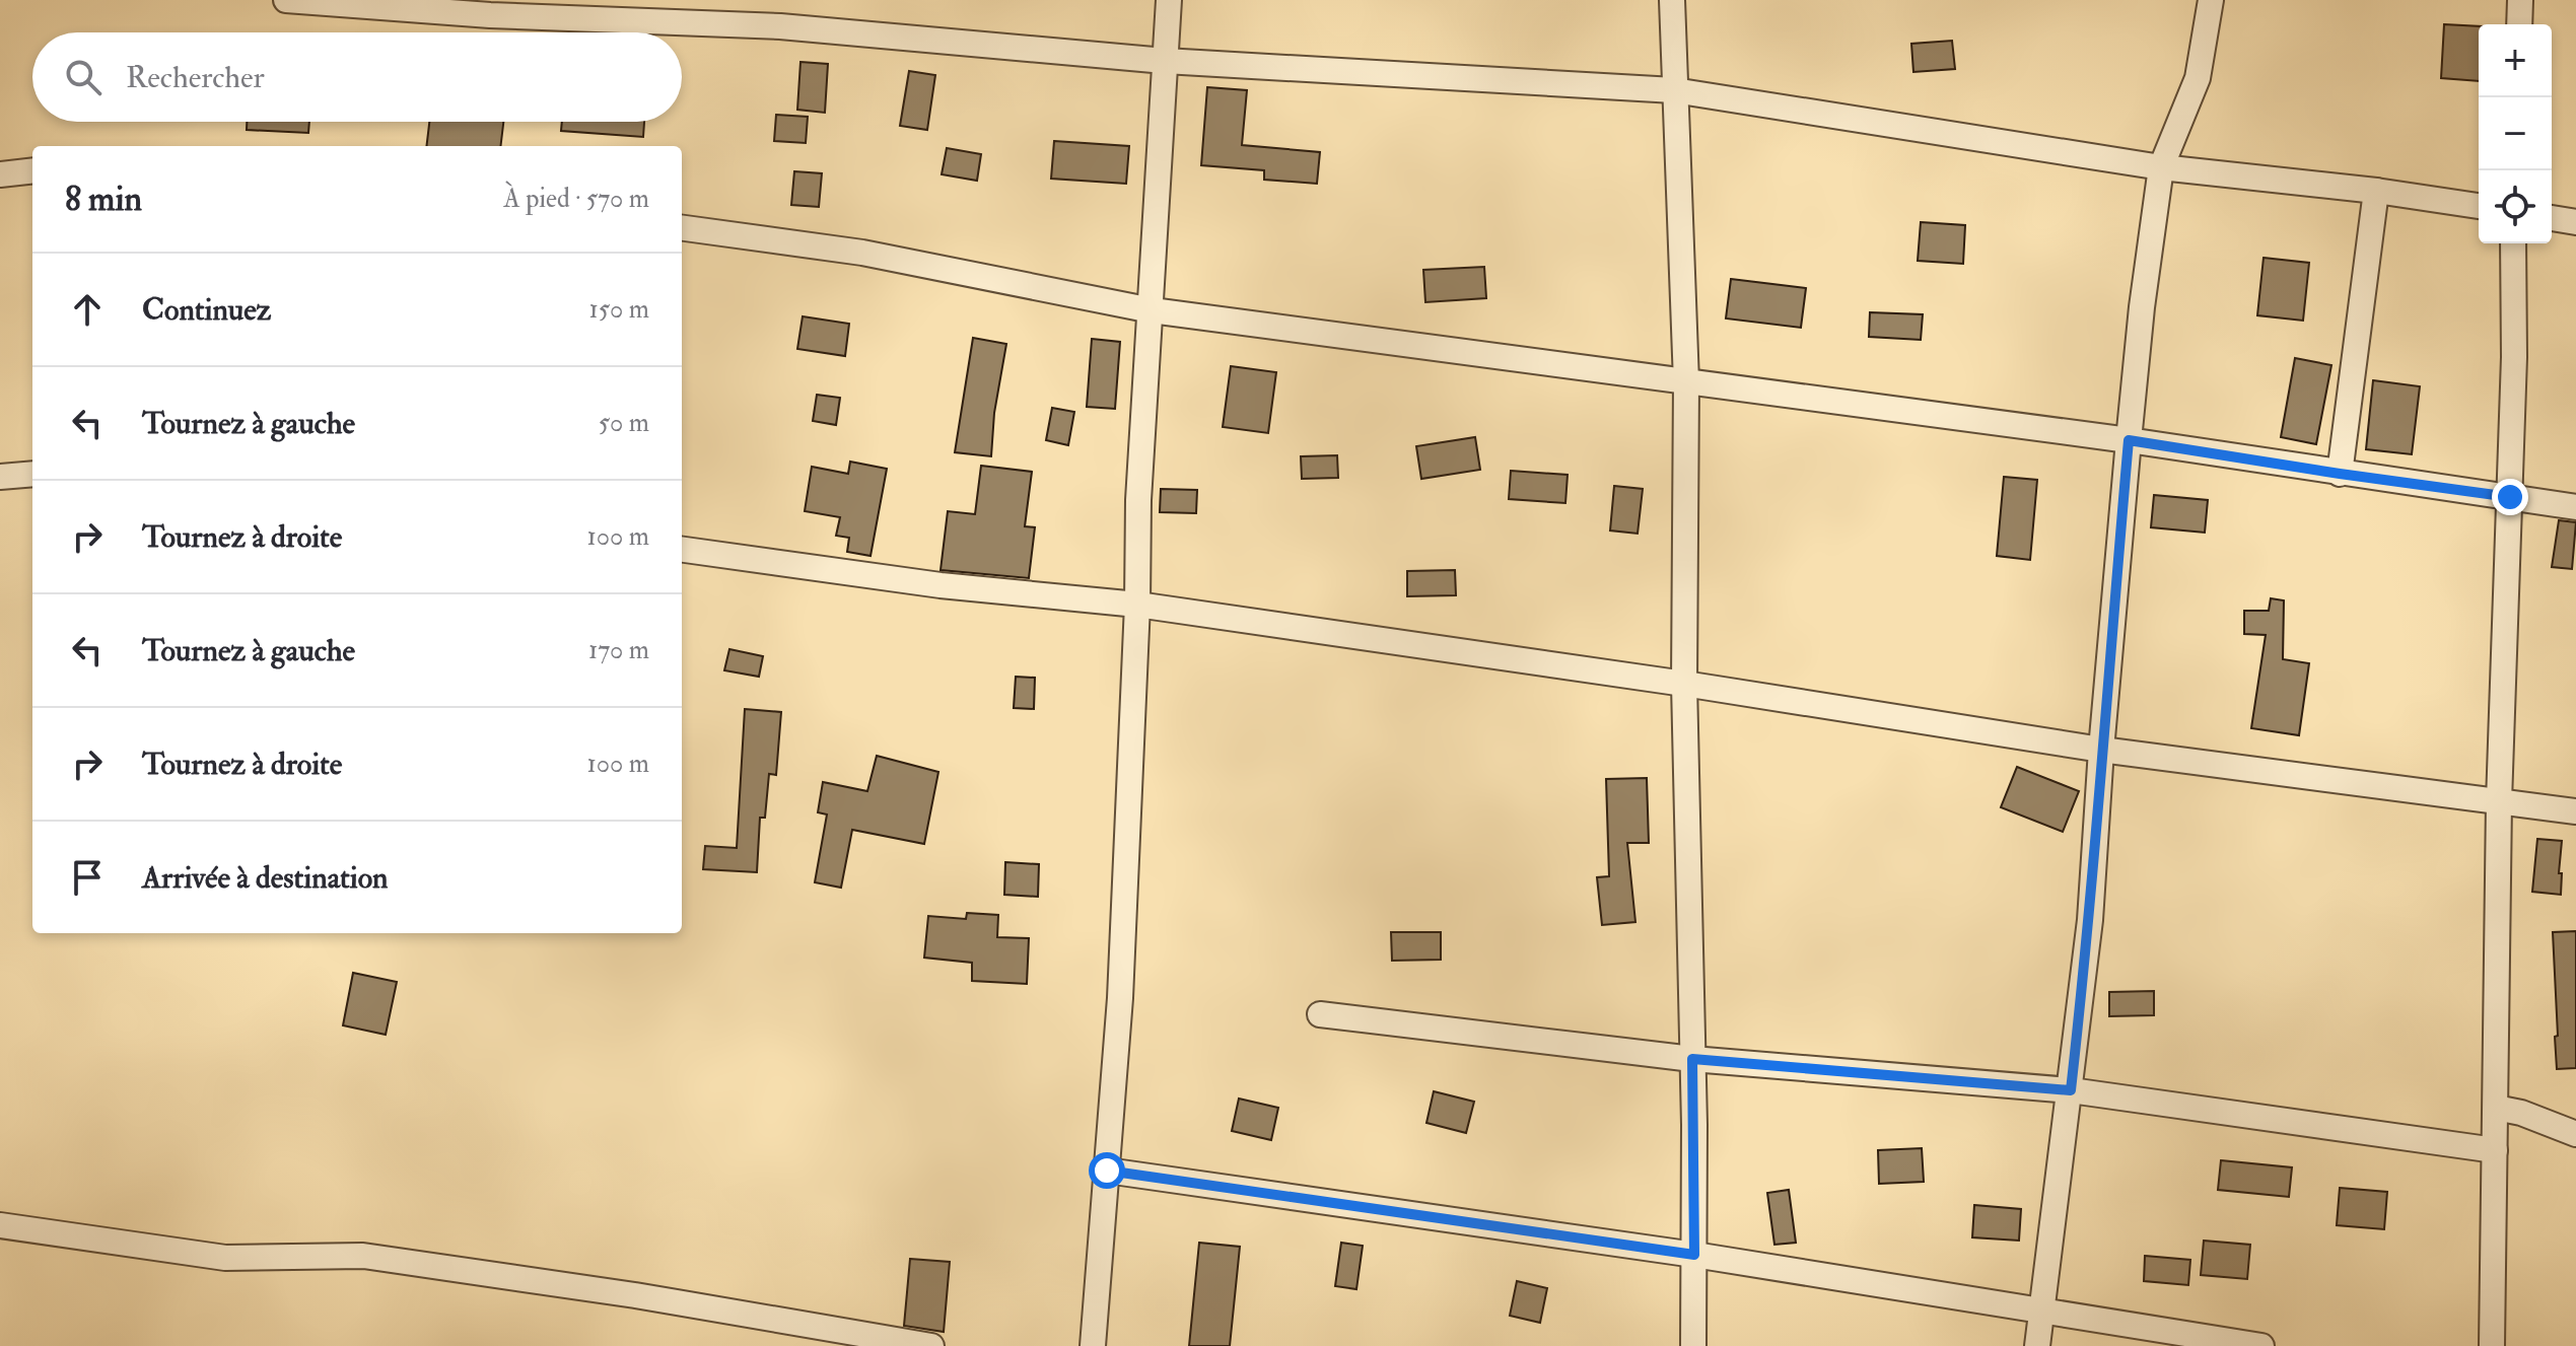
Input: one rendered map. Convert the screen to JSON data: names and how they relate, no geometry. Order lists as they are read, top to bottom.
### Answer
{
  "page": {
    "map_buttons": ["+", "−"],
    "search": "Rechercher",
    "heading": ["8 min", "À pied · 570 m"],
    "list": [
      ["Continuez", "150 m"],
      ["Tournez à gauche", "50 m"],
      ["Tournez à droite", "100 m"],
      ["Tournez à gauche", "170 m"],
      ["Tournez à droite", "100 m"],
      "Arrivée à destination"
    ]
  }
}
